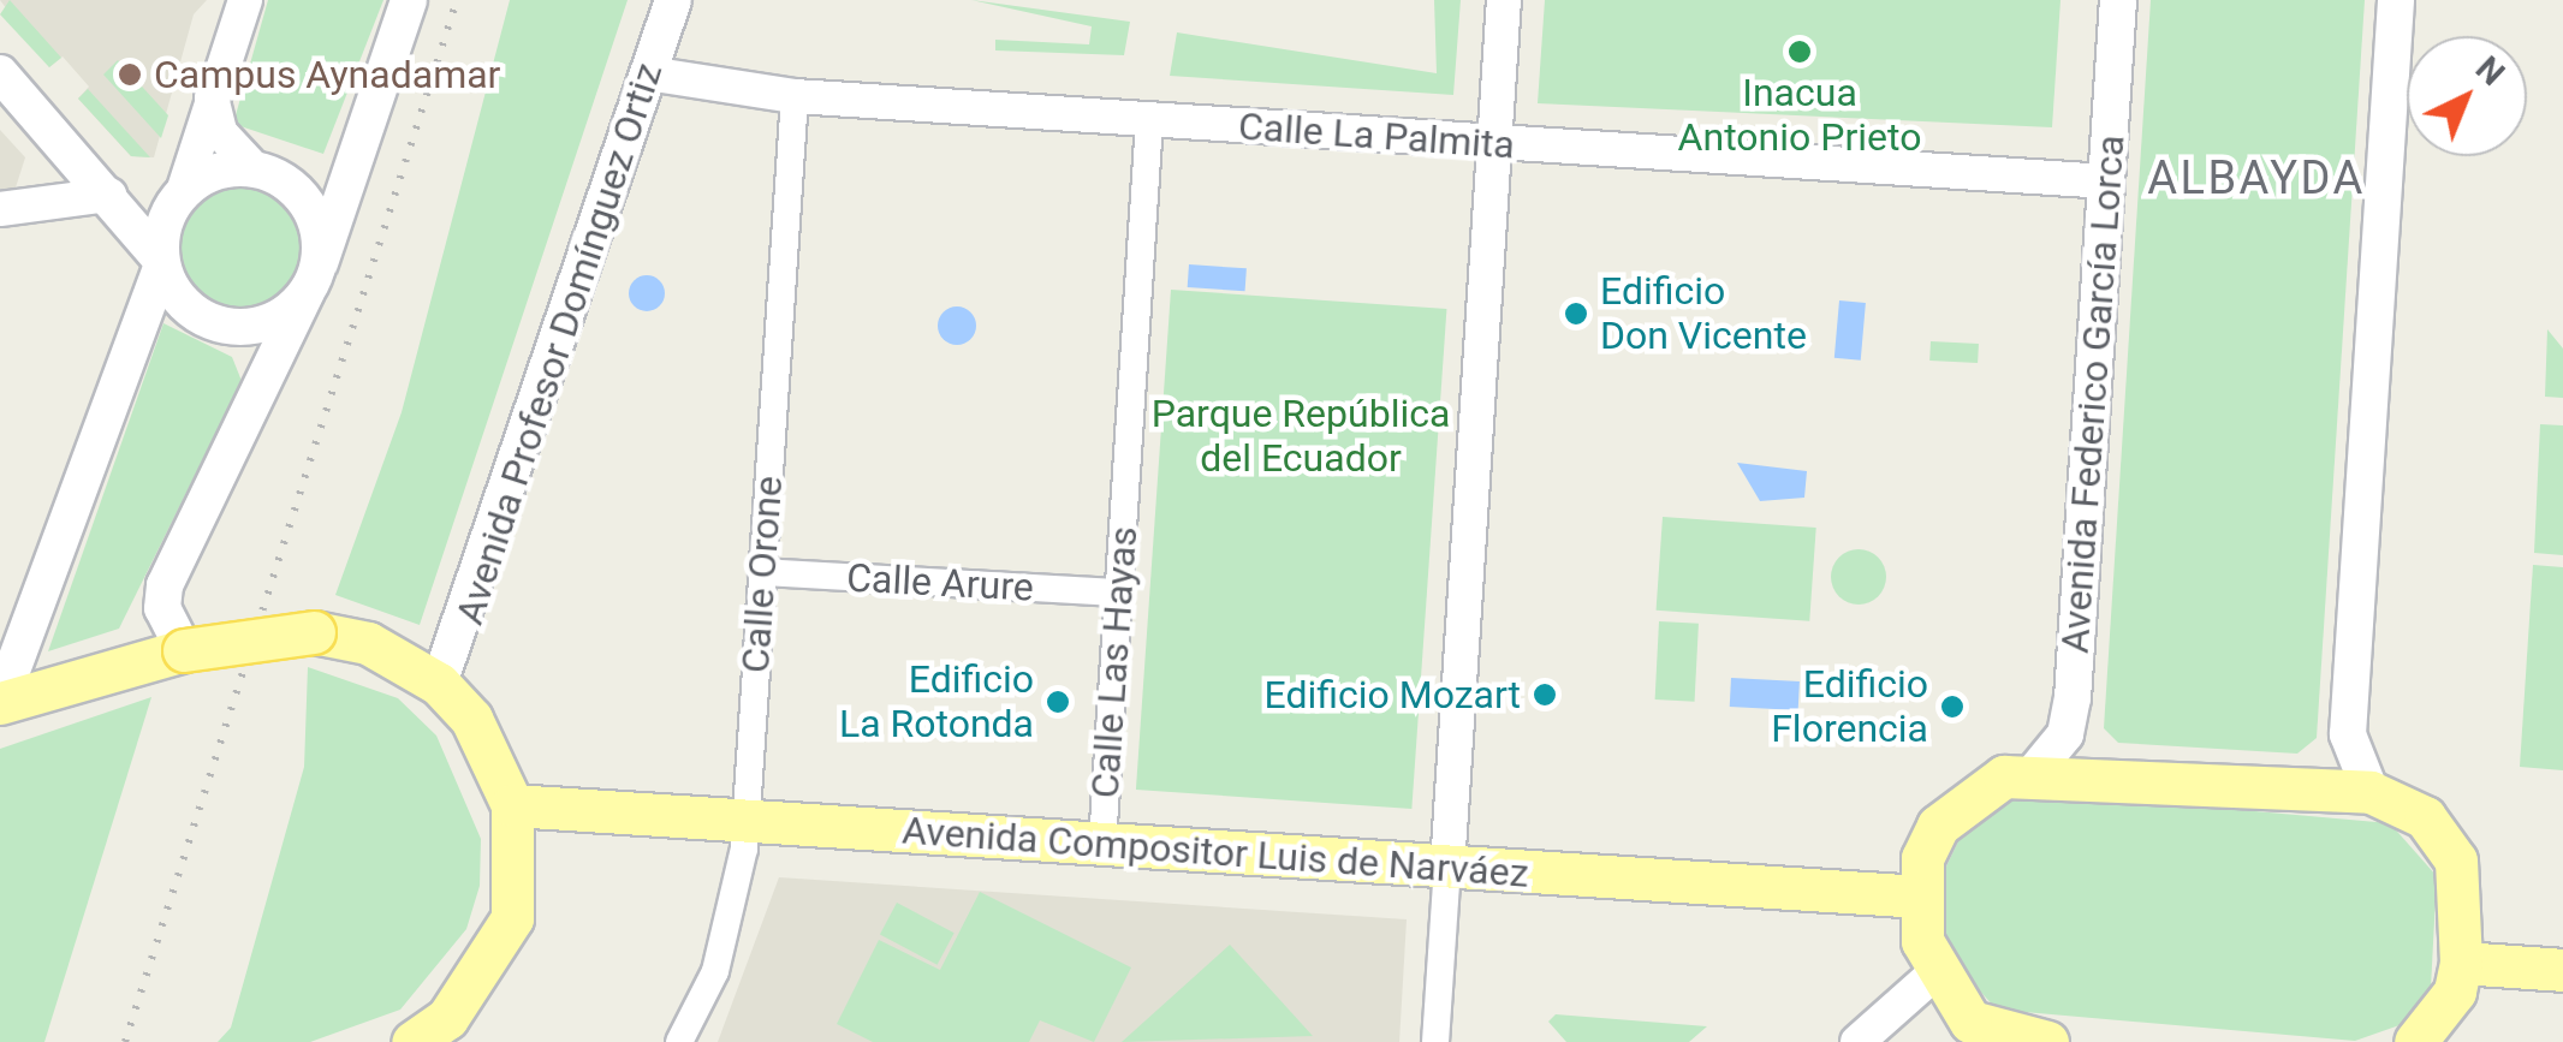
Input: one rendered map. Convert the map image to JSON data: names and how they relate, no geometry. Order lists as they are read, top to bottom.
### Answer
{
  "streets": {
    "main road": ["Avenida Profesor Domínguez Ortiz", "Avenida Federico García Lorca", "Avenida Compositor Luis de Narváez"],
    "street": [
      "Calle La Palmita",
      "Calle Orone",
      "Calle Arure",
      "Calle Las Hayas"
    ]
  },
  "crossings": [
    ["Calle La Palmita", "Avenida Profesor Domínguez Ortiz"],
    ["Calle La Palmita", "Avenida Federico García Lorca"],
    ["Calle La Palmita", "Calle Orone"],
    ["Calle La Palmita", "Calle Las Hayas"],
    ["Calle Orone", "Calle Arure"],
    ["Calle Orone", "Avenida Compositor Luis de Narváez"],
    ["Calle Arure", "Calle Las Hayas"],
    ["Calle Las Hayas", "Avenida Compositor Luis de Narváez"]
  ],
  "districts": ["ALBAYDA"],
  "parks": ["Parque República del Ecuador"],
  "places": [
    "Inacua Antonio Prieto",
    "Campus Aynadamar",
    "Edificio Don Vicente",
    "Edificio Mozart",
    "Edificio La Rotonda",
    "Edificio Florencia"
  ],
  "north": "top right"
}
